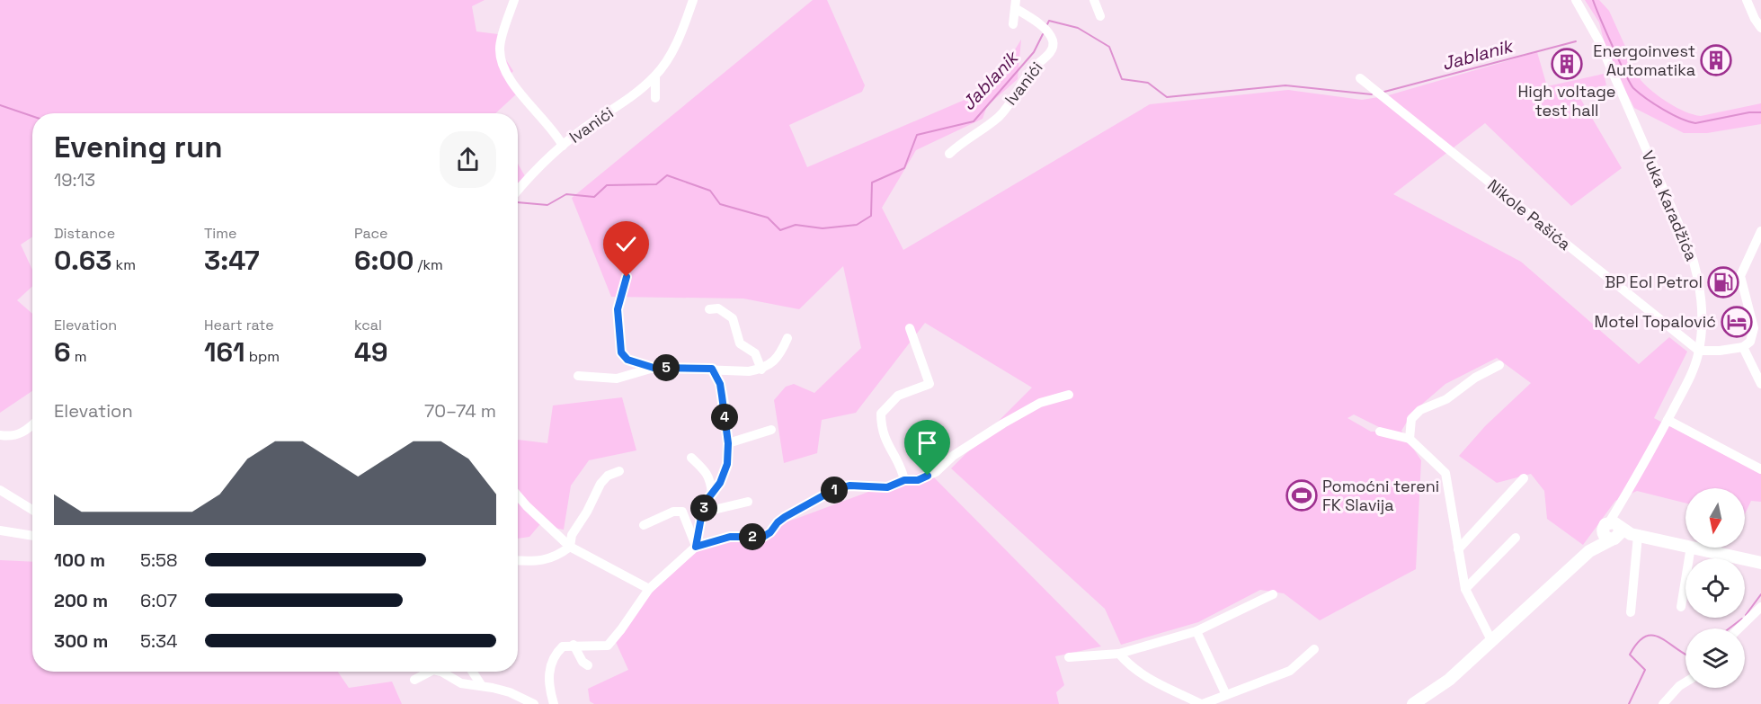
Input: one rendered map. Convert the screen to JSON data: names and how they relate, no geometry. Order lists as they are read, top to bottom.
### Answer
{
  "streets": {
    "street": ["Ivanići", "Vuka Karadžića", "Nikole Pašića"]
  },
  "crossings": [
    ["Vuka Karadžića", "Nikole Pašića"]
  ],
  "water": ["Jablanik"],
  "places": {
    "building": ["Energoinvest Automatika", "High voltage test hall"],
    "fuel station": ["BP Eol Petrol"],
    "hotel": ["Motel Topalović"],
    "sports": ["Pomoćni tereni FK Slavija"]
  },
  "north": "bottom",
  "page": {
    "heading": ["Evening run", "19:13"],
    "stats": [
      ["Distance", "0.63 km"],
      ["Time", "3:47"],
      ["Pace", "6:00 /km"],
      ["Elevation", "6 m"],
      ["Heart rate", "161 bpm"],
      ["kcal", "49"]
    ],
    "pins": [
      "5",
      "4",
      "1",
      "3",
      "2"
    ],
    "chart": ["Elevation", "70–74 m"],
    "list": [
      {
        "name": "100 m",
        "note": "5:58"
      },
      {
        "name": "200 m",
        "note": "6:07"
      },
      {
        "name": "300 m",
        "note": "5:34"
      }
    ]
  }
}
